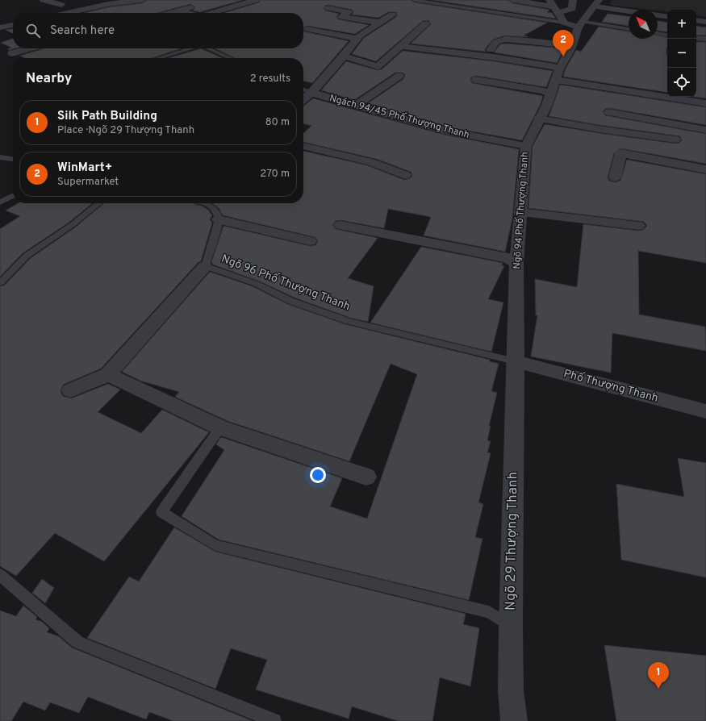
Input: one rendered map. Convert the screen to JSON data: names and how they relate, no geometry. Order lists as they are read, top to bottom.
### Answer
{
  "streets": {
    "street": [
      "Ngách 94/45 Phố Thượng Thanh",
      "Ngõ 94 Phố Thượng Thanh",
      "Phố Thượng Thanh",
      "Ngõ 29 Thượng Thanh"
    ],
    "lane": ["Ngõ 96 Phố Thượng Thanh"]
  },
  "crossings": [
    ["Ngách 94/45 Phố Thượng Thanh", "Ngõ 94 Phố Thượng Thanh"],
    ["Ngõ 94 Phố Thượng Thanh", "Ngõ 96 Phố Thượng Thanh"],
    ["Ngõ 94 Phố Thượng Thanh", "Phố Thượng Thanh"],
    ["Ngõ 94 Phố Thượng Thanh", "Ngõ 29 Thượng Thanh"],
    ["Ngõ 96 Phố Thượng Thanh", "Phố Thượng Thanh"],
    ["Ngõ 96 Phố Thượng Thanh", "Ngõ 29 Thượng Thanh"],
    ["Phố Thượng Thanh", "Ngõ 29 Thượng Thanh"]
  ],
  "north": "top left",
  "page": {
    "map_buttons": ["+", "−"],
    "search": "Search here",
    "pins": ["2", "1"],
    "heading": ["Nearby", "2 results"],
    "list": [
      {
        "mark": "1",
        "name": "Silk Path Building",
        "note": "Place · Ngõ 29 Thượng Thanh",
        "value": "80 m"
      },
      {
        "mark": "2",
        "name": "WinMart+",
        "note": "Supermarket",
        "value": "270 m"
      }
    ]
  }
}
